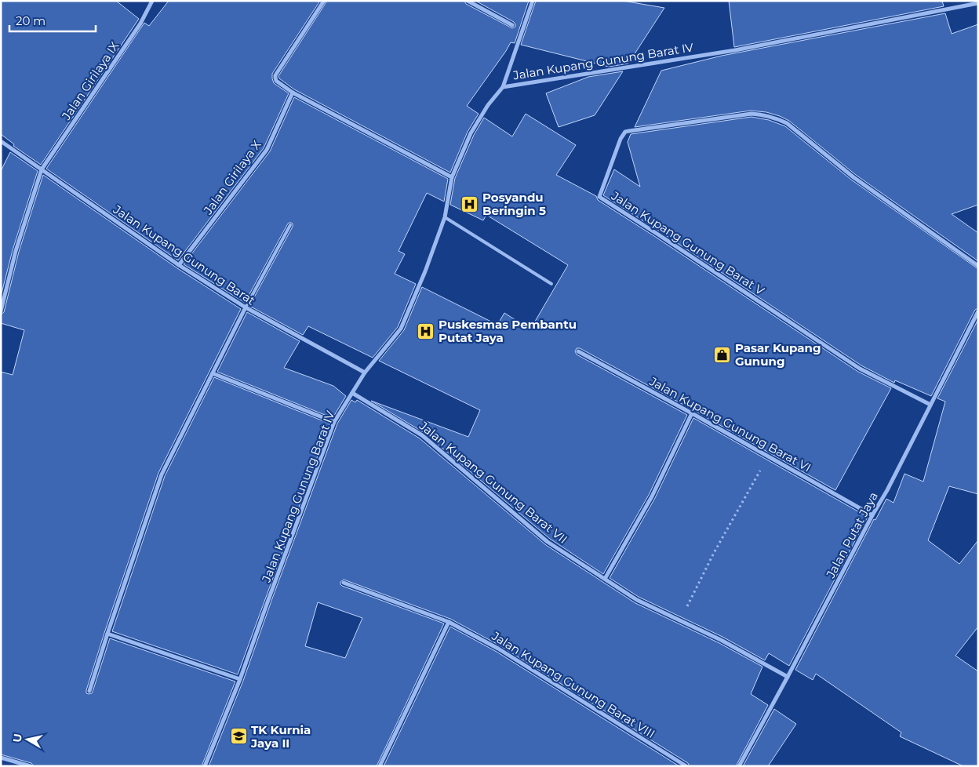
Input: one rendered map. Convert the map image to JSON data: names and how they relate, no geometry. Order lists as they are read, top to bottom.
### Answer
{
  "streets": {
    "street": [
      "Jalan Kupang Gunung Barat IV",
      "Jalan Girilaya IX",
      "Jalan Girilaya X",
      "Jalan Kupang Gunung Barat V",
      "Jalan Kupang Gunung Barat",
      "Jalan Kupang Gunung Barat VI",
      "Jalan Kupang Gunung Barat VII",
      "Jalan Putat Jaya",
      "Jalan Kupang Gunung Barat VIII"
    ]
  },
  "crossings": [
    ["Jalan Kupang Gunung Barat IV", "Jalan Kupang Gunung Barat"],
    ["Jalan Kupang Gunung Barat IV", "Jalan Kupang Gunung Barat VII"],
    ["Jalan Girilaya IX", "Jalan Kupang Gunung Barat"],
    ["Jalan Girilaya X", "Jalan Kupang Gunung Barat"],
    ["Jalan Kupang Gunung Barat V", "Jalan Putat Jaya"],
    ["Jalan Kupang Gunung Barat VI", "Jalan Putat Jaya"],
    ["Jalan Kupang Gunung Barat VII", "Jalan Putat Jaya"]
  ],
  "places": {
    "hospital": ["Posyandu Beringin 5", "Puskesmas Pembantu Putat Jaya"],
    "shop": ["Pasar Kupang Gunung"],
    "school or university": ["TK Kurnia Jaya II"]
  },
  "scale_bar": "20 m",
  "north": "left"
}
